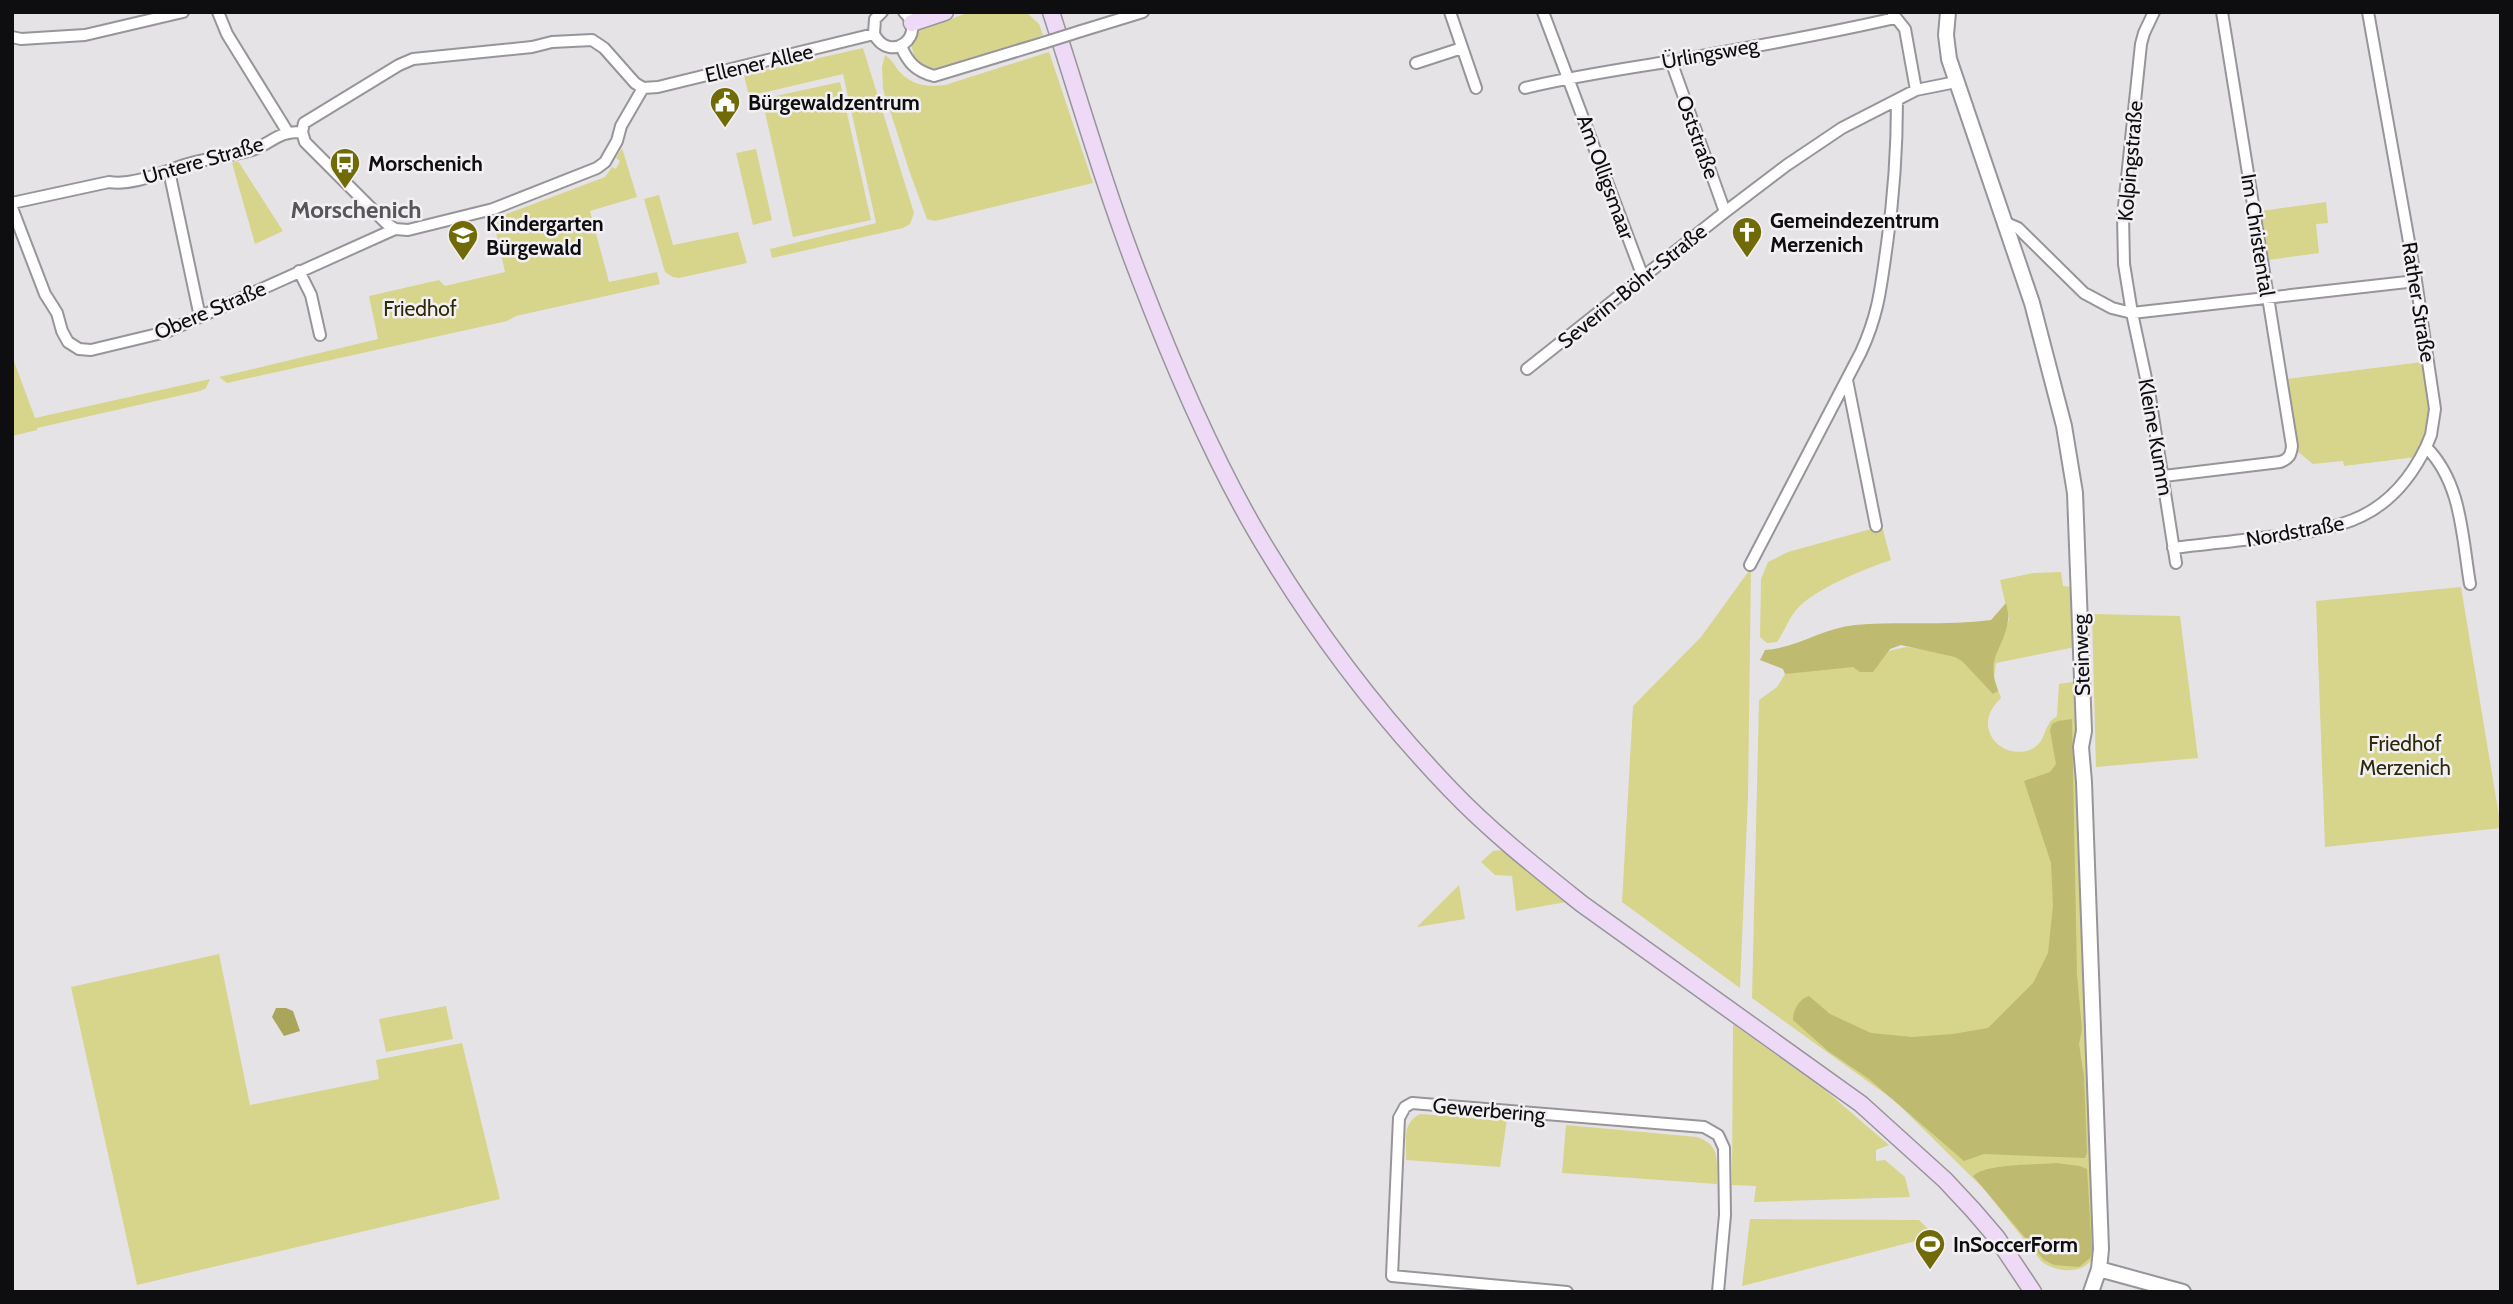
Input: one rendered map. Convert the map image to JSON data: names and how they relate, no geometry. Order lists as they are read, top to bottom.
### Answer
{
  "streets": {
    "street": [
      "Ürlingsweg",
      "Ellener Allee",
      "Oststraße",
      "Untere Straße",
      "Kolpingstraße",
      "Am Olligsmaar",
      "Im Christental",
      "Severin-Böhr-Straße",
      "Rather Straße",
      "Obere Straße",
      "Kleine Kumm",
      "Nordstraße",
      "Steinweg",
      "Gewerbering"
    ]
  },
  "crossings": [
    ["Ürlingsweg", "Oststraße"],
    ["Ürlingsweg", "Am Olligsmaar"],
    ["Ellener Allee", "Obere Straße"],
    ["Oststraße", "Severin-Böhr-Straße"],
    ["Untere Straße", "Obere Straße"],
    ["Kolpingstraße", "Kleine Kumm"],
    ["Am Olligsmaar", "Severin-Böhr-Straße"],
    ["Im Christental", "Kleine Kumm"],
    ["Severin-Böhr-Straße", "Steinweg"],
    ["Rather Straße", "Nordstraße"],
    ["Kleine Kumm", "Nordstraße"]
  ],
  "districts": ["Morschenich"],
  "parks": ["Friedhof", "Friedhof Merzenich"],
  "places": {
    "public building": ["Bürgewaldzentrum"],
    "bus stop": ["Morschenich"],
    "church": ["Gemeindezentrum Merzenich"],
    "school or university": ["Kindergarten Bürgewald"],
    "sports": ["InSoccerForm"]
  }
}
